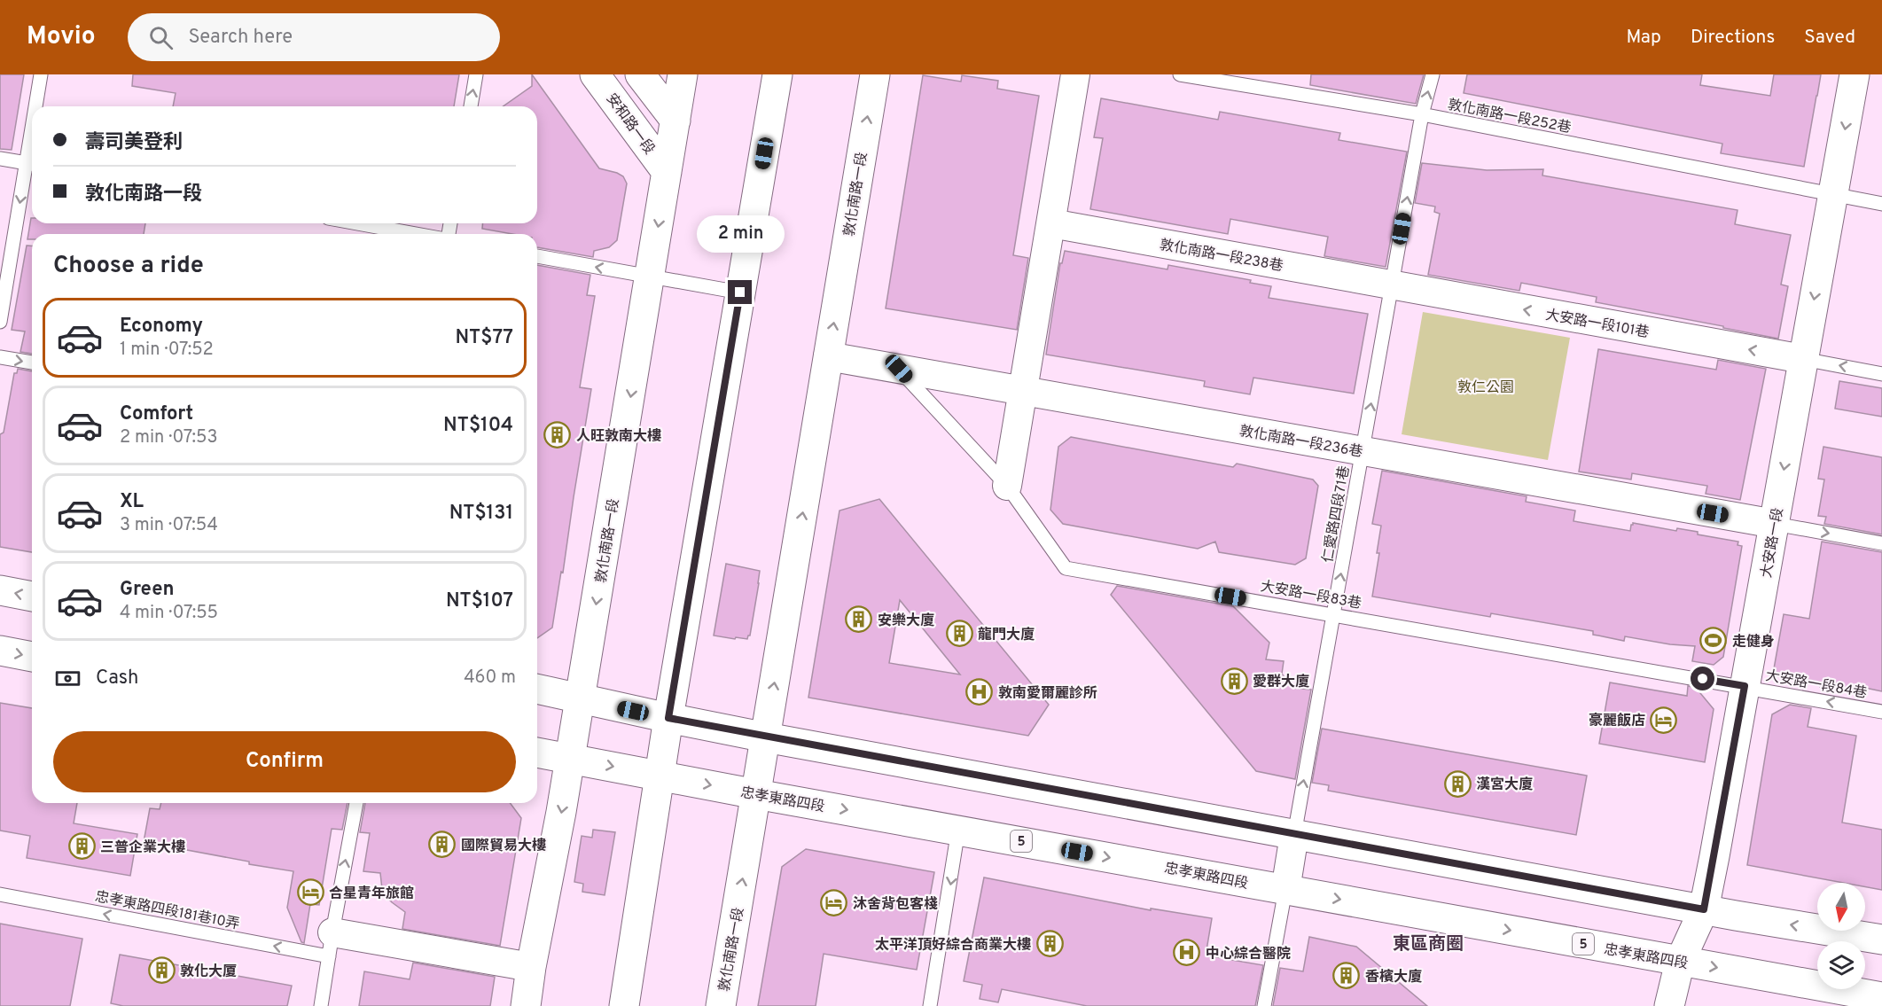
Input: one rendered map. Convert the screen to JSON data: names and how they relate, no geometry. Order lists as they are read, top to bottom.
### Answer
{
  "streets": {
    "main road": [
      "安和路一段",
      "敦化南路一段",
      "大安路一段",
      "忠孝東路四段",
      "5"
    ],
    "street": ["敦化南路一段238巷", "大安路一段101巷", "敦化南路一段236巷"],
    "lane": [
      "敦化南路一段252巷",
      "仁愛路四段71巷",
      "大安路一段83巷",
      "大安路一段84巷",
      "忠孝東路四段181巷10弄"
    ]
  },
  "crossings": [
    ["敦化南路一段252巷", "仁愛路四段71巷"],
    ["敦化南路一段252巷", "大安路一段"],
    ["安和路一段", "敦化南路一段"],
    ["敦化南路一段", "敦化南路一段236巷"],
    ["敦化南路一段", "忠孝東路四段"],
    ["敦化南路一段238巷", "大安路一段101巷"],
    ["敦化南路一段238巷", "仁愛路四段71巷"],
    ["大安路一段101巷", "仁愛路四段71巷"],
    ["大安路一段101巷", "大安路一段"],
    ["敦化南路一段236巷", "仁愛路四段71巷"],
    ["敦化南路一段236巷", "大安路一段"],
    ["敦化南路一段236巷", "大安路一段83巷"],
    ["仁愛路四段71巷", "大安路一段83巷"],
    ["大安路一段", "大安路一段83巷"],
    ["大安路一段", "大安路一段84巷"],
    ["大安路一段", "忠孝東路四段"],
    ["大安路一段83巷", "大安路一段84巷"]
  ],
  "one_way": [
    "大安路一段101巷",
    "仁愛路四段71巷",
    "大安路一段",
    "大安路一段84巷",
    "忠孝東路四段181巷10弄"
  ],
  "districts": ["東區商圈"],
  "parks": ["敦仁公園"],
  "places": {
    "building": [
      "人旺敦南大樓",
      "安樂大廈",
      "龍門大廈",
      "愛群大廈",
      "漢宮大廈",
      "國際貿易大樓",
      "三普企業大樓",
      "太平洋頂好綜合商業大樓",
      "敦化大厦",
      "香檳大廈"
    ],
    "sports": ["走健身"],
    "hospital": ["敦南愛爾麗診所", "中心綜合醫院"],
    "hotel": ["豪麗飯店", "合星青年旅館", "沐舍背包客棧"]
  },
  "north": "bottom",
  "page": {
    "header": "Movio",
    "search": "Search here",
    "nav": ["Map", "Directions", "Saved"],
    "banner": ["壽司美登利", "敦化南路一段"],
    "bubble": "2 min",
    "heading": "Choose a ride",
    "list": [
      {
        "name": "Economy",
        "note": "1 min · 07:52",
        "value": "NT$77"
      },
      {
        "name": "Comfort",
        "note": "2 min · 07:53",
        "value": "NT$104"
      },
      {
        "name": "XL",
        "note": "3 min · 07:54",
        "value": "NT$131"
      },
      {
        "name": "Green",
        "note": "4 min · 07:55",
        "value": "NT$107"
      }
    ],
    "pay": ["Cash", "460 m"],
    "buttons": "Confirm"
  }
}
